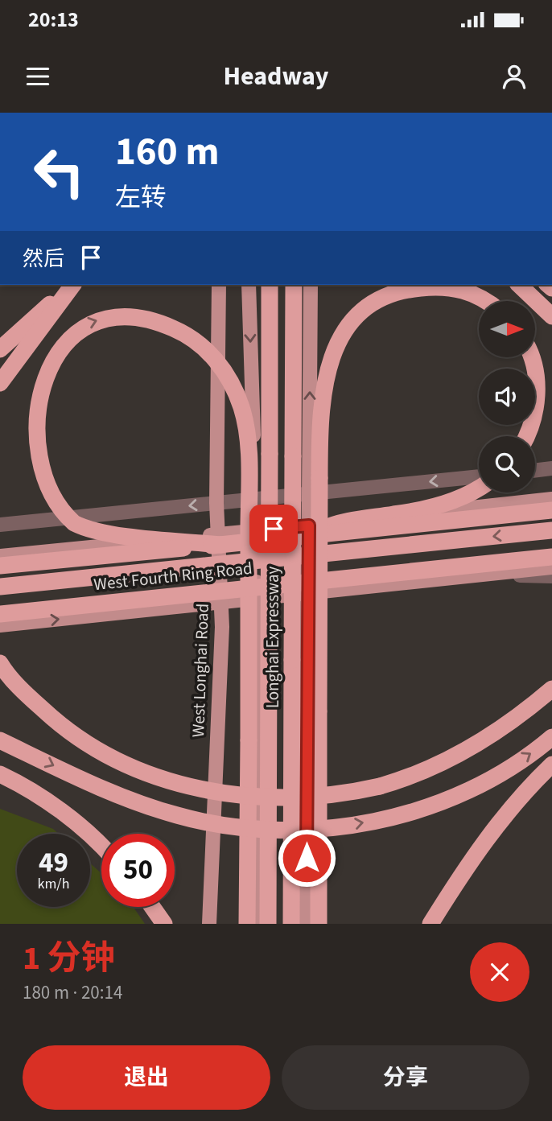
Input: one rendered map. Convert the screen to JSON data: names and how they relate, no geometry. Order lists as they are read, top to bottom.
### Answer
{
  "streets": {
    "highway": ["West Fourth Ring Road", "Longhai Expressway"],
    "main road": ["West Longhai Road"]
  },
  "north": "right",
  "page": {
    "status": "20:13",
    "header": "Headway",
    "turn": ["160 m", "左转"],
    "then": "然后",
    "speed": "49 km/h",
    "limit": "50",
    "heading": ["1 分钟", "180 m · 20:14"],
    "buttons": ["退出", "分享"]
  }
}
